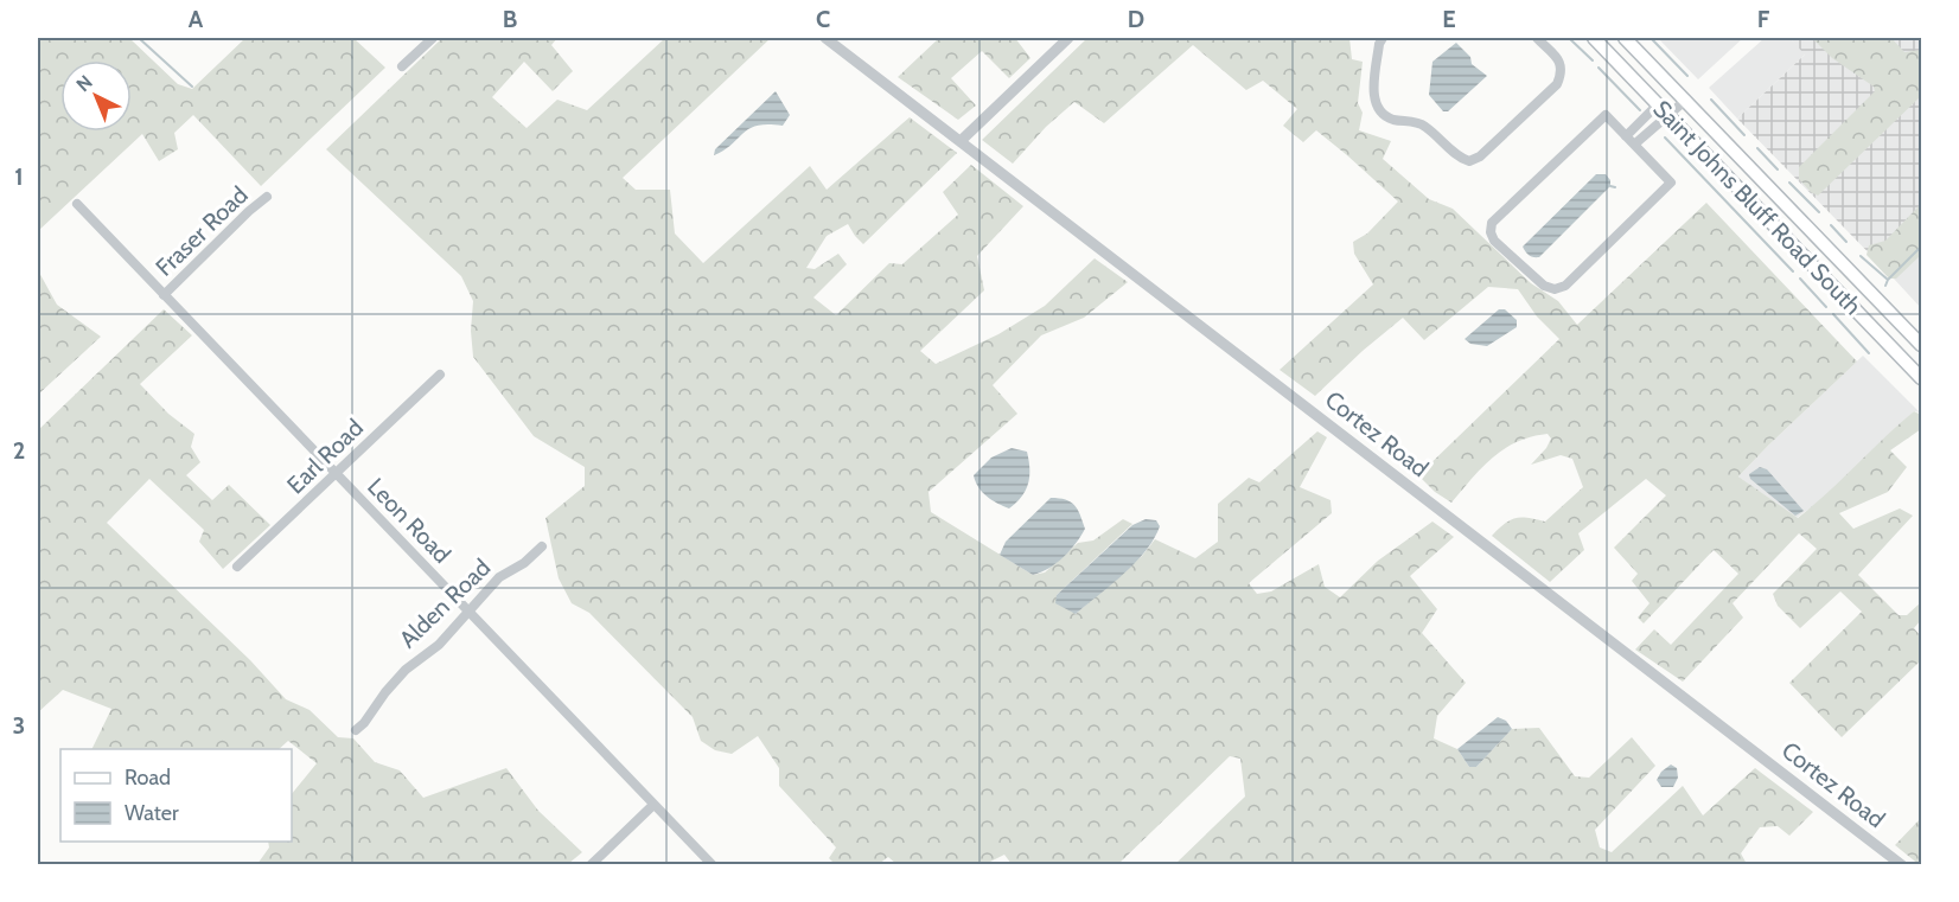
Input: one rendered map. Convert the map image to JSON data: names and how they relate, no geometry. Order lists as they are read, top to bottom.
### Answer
{
  "streets": {
    "main road": ["Saint Johns Bluff Road South"],
    "street": [
      "Fraser Road",
      "Cortez Road",
      "Earl Road",
      "Leon Road",
      "Alden Road"
    ]
  },
  "crossings": [
    ["Fraser Road", "Leon Road"],
    ["Earl Road", "Leon Road"],
    ["Leon Road", "Alden Road"]
  ],
  "legend": ["Road", "Water"],
  "north": "top left",
  "grid": {
    "columns": [
      "A",
      "B",
      "C",
      "D",
      "E",
      "F"
    ],
    "rows": ["1", "2", "3"]
  }
}
